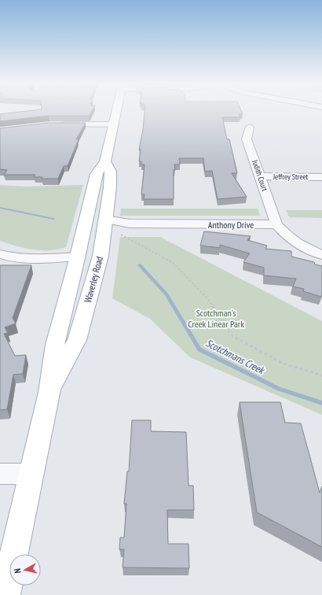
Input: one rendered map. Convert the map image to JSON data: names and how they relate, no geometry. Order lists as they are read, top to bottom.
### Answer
{
  "streets": {
    "main road": ["Waverley Road"],
    "street": ["Judith Court", "Jeffrey Street", "Anthony Drive"]
  },
  "crossings": [
    ["Judith Court", "Jeffrey Street"],
    ["Judith Court", "Anthony Drive"],
    ["Anthony Drive", "Waverley Road"]
  ],
  "water": ["Scotchmans Creek"],
  "parks": ["Scotchman's Creek Linear Park"],
  "north": "left"
}
